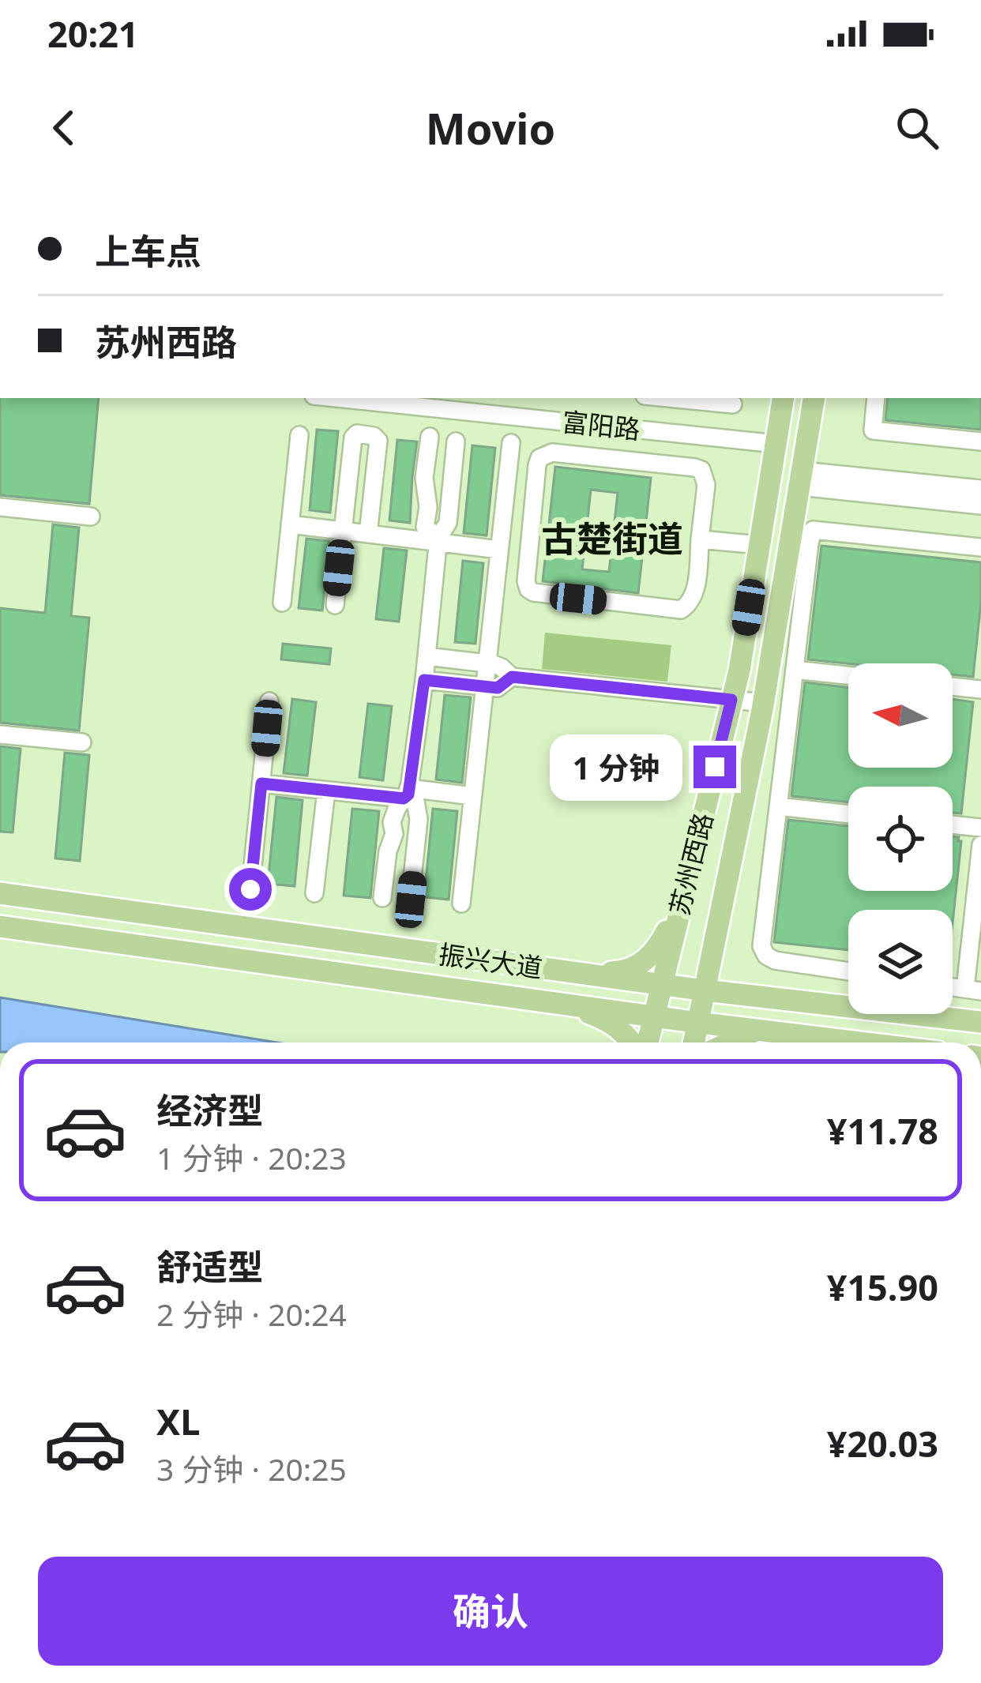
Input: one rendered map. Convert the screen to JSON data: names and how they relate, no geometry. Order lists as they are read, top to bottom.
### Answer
{
  "streets": {
    "main road": ["苏州西路", "振兴大道"],
    "street": ["富阳路"]
  },
  "crossings": [
    ["富阳路", "苏州西路"],
    ["苏州西路", "振兴大道"]
  ],
  "districts": ["古楚街道"],
  "north": "left",
  "page": {
    "status": "20:21",
    "header": "Movio",
    "banner": ["上车点", "苏州西路"],
    "bubble": "1 分钟",
    "list": [
      {
        "name": "经济型",
        "note": "1 分钟 · 20:23",
        "value": "¥11.78"
      },
      {
        "name": "舒适型",
        "note": "2 分钟 · 20:24",
        "value": "¥15.90"
      },
      {
        "name": "XL",
        "note": "3 分钟 · 20:25",
        "value": "¥20.03"
      }
    ],
    "buttons": "确认"
  }
}
